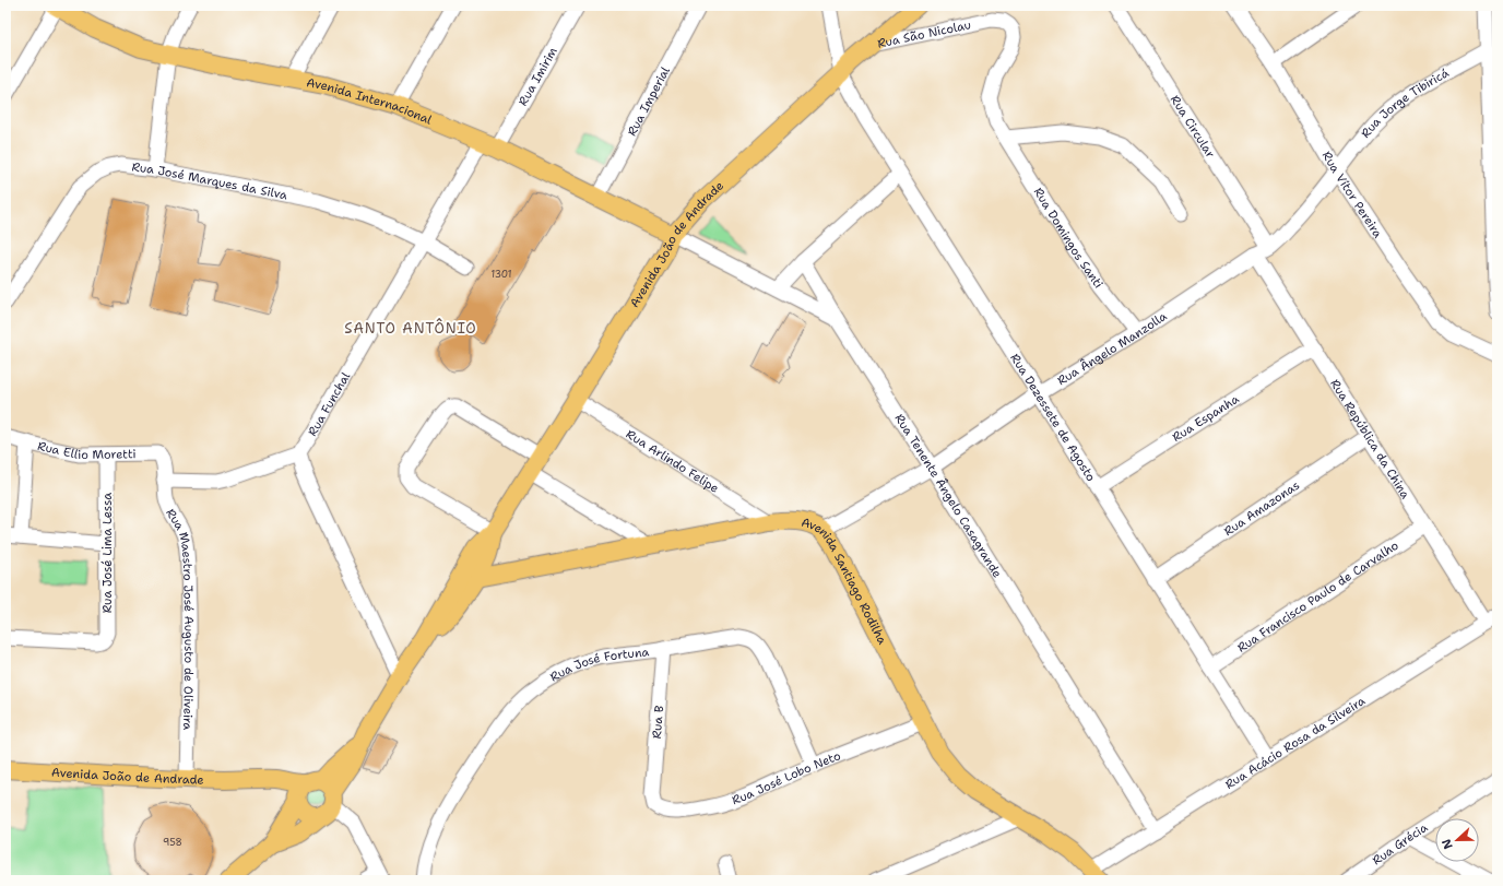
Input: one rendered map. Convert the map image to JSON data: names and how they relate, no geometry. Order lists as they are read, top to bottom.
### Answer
{
  "streets": {
    "main road": ["Avenida Internacional", "Avenida João de Andrade", "Avenida Santiago Rodilha"],
    "street": [
      "Rua São Nicolau",
      "Rua Imirim",
      "Rua Imperial",
      "Rua Jorge Tibiricá",
      "Rua Circular",
      "Rua José Marques da Silva",
      "Rua Vítor Pereira",
      "Rua Domingos Santi",
      "Rua Ângelo Manzolla",
      "Rua Funchal",
      "Rua Dezessete de Agosto",
      "Rua Espanha",
      "Rua República da China",
      "Rua Ellio Moretti",
      "Rua Arlindo Felipe",
      "Rua Tenente Ângelo Casagrande",
      "Rua Amazonas",
      "Rua José Lima Lessa",
      "Rua Francisco Paulo de Carvalho",
      "Rua Maestro José Augusto de Oliveira",
      "Rua José Fortuna",
      "Rua B",
      "Rua Acácio Rosa da Silveira",
      "Rua José Lobo Neto",
      "Rua Grécia"
    ]
  },
  "crossings": [
    ["Rua São Nicolau", "Rua Domingos Santi"],
    ["Rua São Nicolau", "Avenida João de Andrade"],
    ["Rua Imirim", "Avenida Internacional"],
    ["Rua Imirim", "Rua Funchal"],
    ["Avenida Internacional", "Rua Imperial"],
    ["Avenida Internacional", "Avenida João de Andrade"],
    ["Avenida Internacional", "Rua Funchal"],
    ["Avenida Internacional", "Rua Tenente Ângelo Casagrande"],
    ["Rua Jorge Tibiricá", "Rua Vítor Pereira"],
    ["Rua Jorge Tibiricá", "Rua Ângelo Manzolla"],
    ["Rua Circular", "Rua Ângelo Manzolla"],
    ["Rua José Marques da Silva", "Rua Funchal"],
    ["Rua Vítor Pereira", "Rua Ângelo Manzolla"],
    ["Rua Domingos Santi", "Rua Ângelo Manzolla"],
    ["Avenida João de Andrade", "Rua Dezessete de Agosto"],
    ["Avenida João de Andrade", "Rua Arlindo Felipe"],
    ["Avenida João de Andrade", "Rua Tenente Ângelo Casagrande"],
    ["Avenida João de Andrade", "Avenida Santiago Rodilha"],
    ["Avenida João de Andrade", "Rua Maestro José Augusto de Oliveira"],
    ["Rua Ângelo Manzolla", "Rua Dezessete de Agosto"],
    ["Rua Ângelo Manzolla", "Rua República da China"],
    ["Rua Ângelo Manzolla", "Rua Tenente Ângelo Casagrande"],
    ["Rua Ângelo Manzolla", "Avenida Santiago Rodilha"],
    ["Rua Dezessete de Agosto", "Rua Espanha"],
    ["Rua Dezessete de Agosto", "Rua Amazonas"],
    ["Rua Dezessete de Agosto", "Rua Francisco Paulo de Carvalho"],
    ["Rua Dezessete de Agosto", "Rua Acácio Rosa da Silveira"],
    ["Rua Espanha", "Rua República da China"],
    ["Rua República da China", "Rua Amazonas"],
    ["Rua República da China", "Rua Francisco Paulo de Carvalho"],
    ["Rua República da China", "Rua Acácio Rosa da Silveira"],
    ["Rua Ellio Moretti", "Rua José Lima Lessa"],
    ["Rua Ellio Moretti", "Rua Maestro José Augusto de Oliveira"],
    ["Rua Arlindo Felipe", "Avenida Santiago Rodilha"],
    ["Rua Tenente Ângelo Casagrande", "Rua Acácio Rosa da Silveira"],
    ["Avenida Santiago Rodilha", "Rua Acácio Rosa da Silveira"],
    ["Avenida Santiago Rodilha", "Rua José Lobo Neto"],
    ["Rua José Fortuna", "Rua B"],
    ["Rua José Fortuna", "Rua José Lobo Neto"],
    ["Rua B", "Rua José Lobo Neto"]
  ],
  "districts": ["SANTO ANTÔNIO"],
  "house_numbers": ["1301", "958"],
  "north": "left"
}
